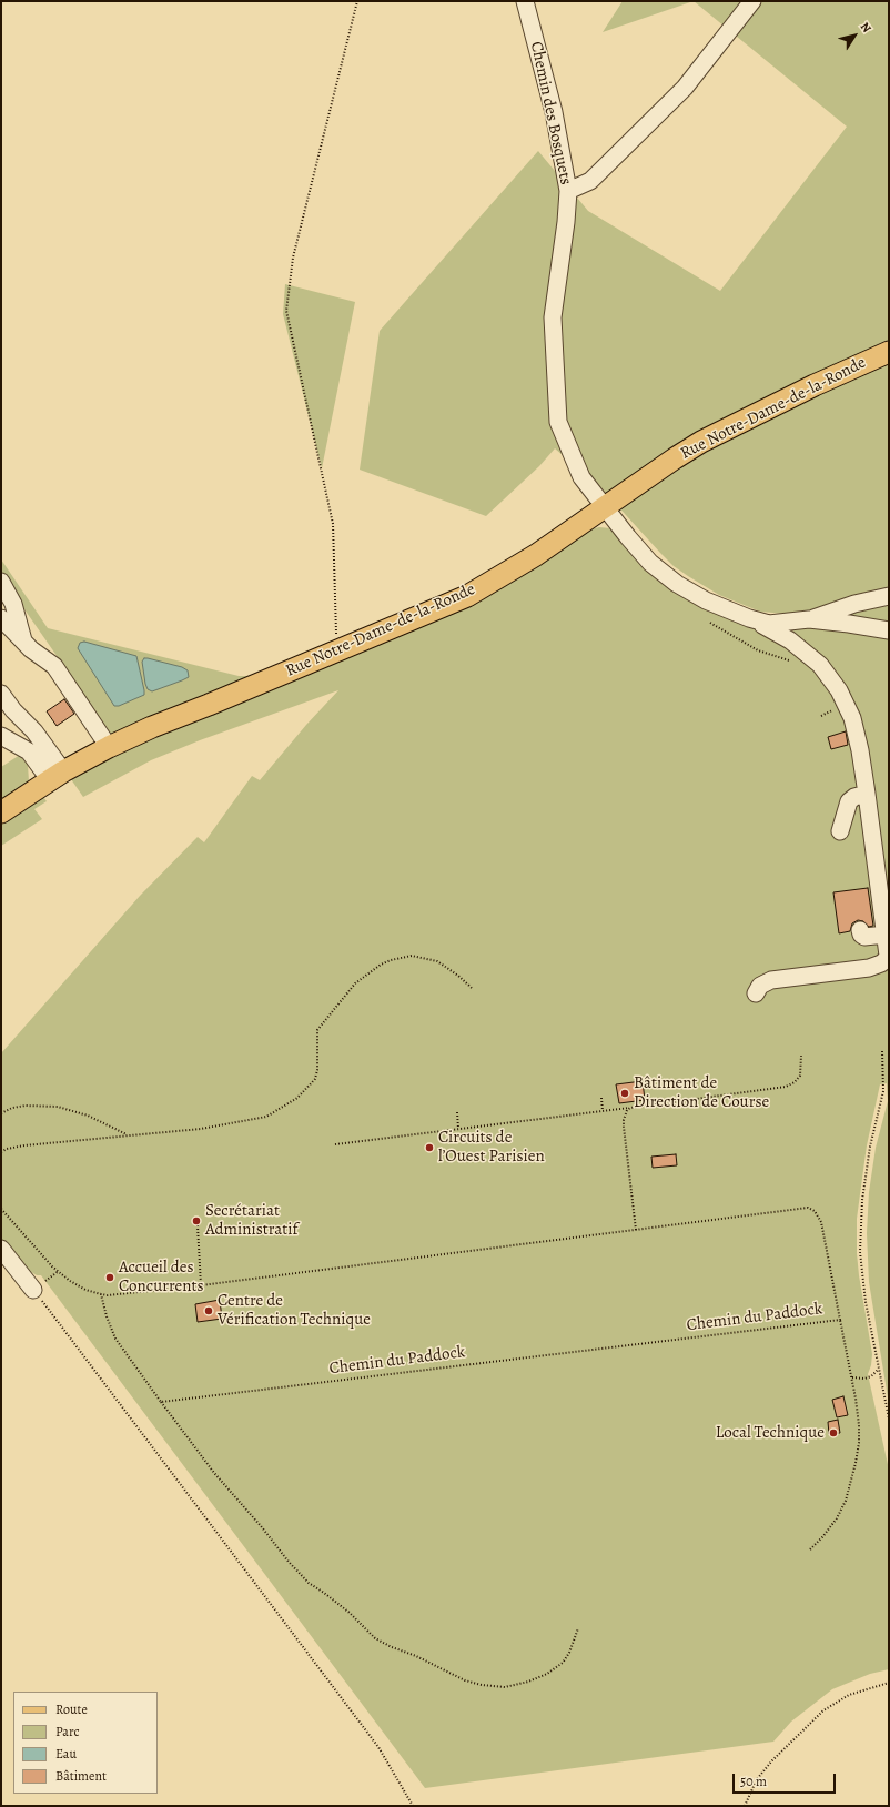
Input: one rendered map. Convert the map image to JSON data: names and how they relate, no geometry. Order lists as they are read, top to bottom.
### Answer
{
  "streets": {
    "main road": ["Rue Notre-Dame-de-la-Ronde"],
    "street": ["Chemin des Bosquets"],
    "path": ["Chemin du Paddock"]
  },
  "crossings": [
    ["Chemin des Bosquets", "Rue Notre-Dame-de-la-Ronde"]
  ],
  "places": [
    "Bâtiment de Direction de Course",
    "Circuits de l’Ouest Parisien",
    "Secrétariat Administratif",
    "Accueil des Concurrents",
    "Centre de Vérification Technique",
    "Local Technique"
  ],
  "legend": [
    "Route",
    "Parc",
    "Eau",
    "Bâtiment"
  ],
  "scale_bar": "50 m",
  "north": "top right"
}
